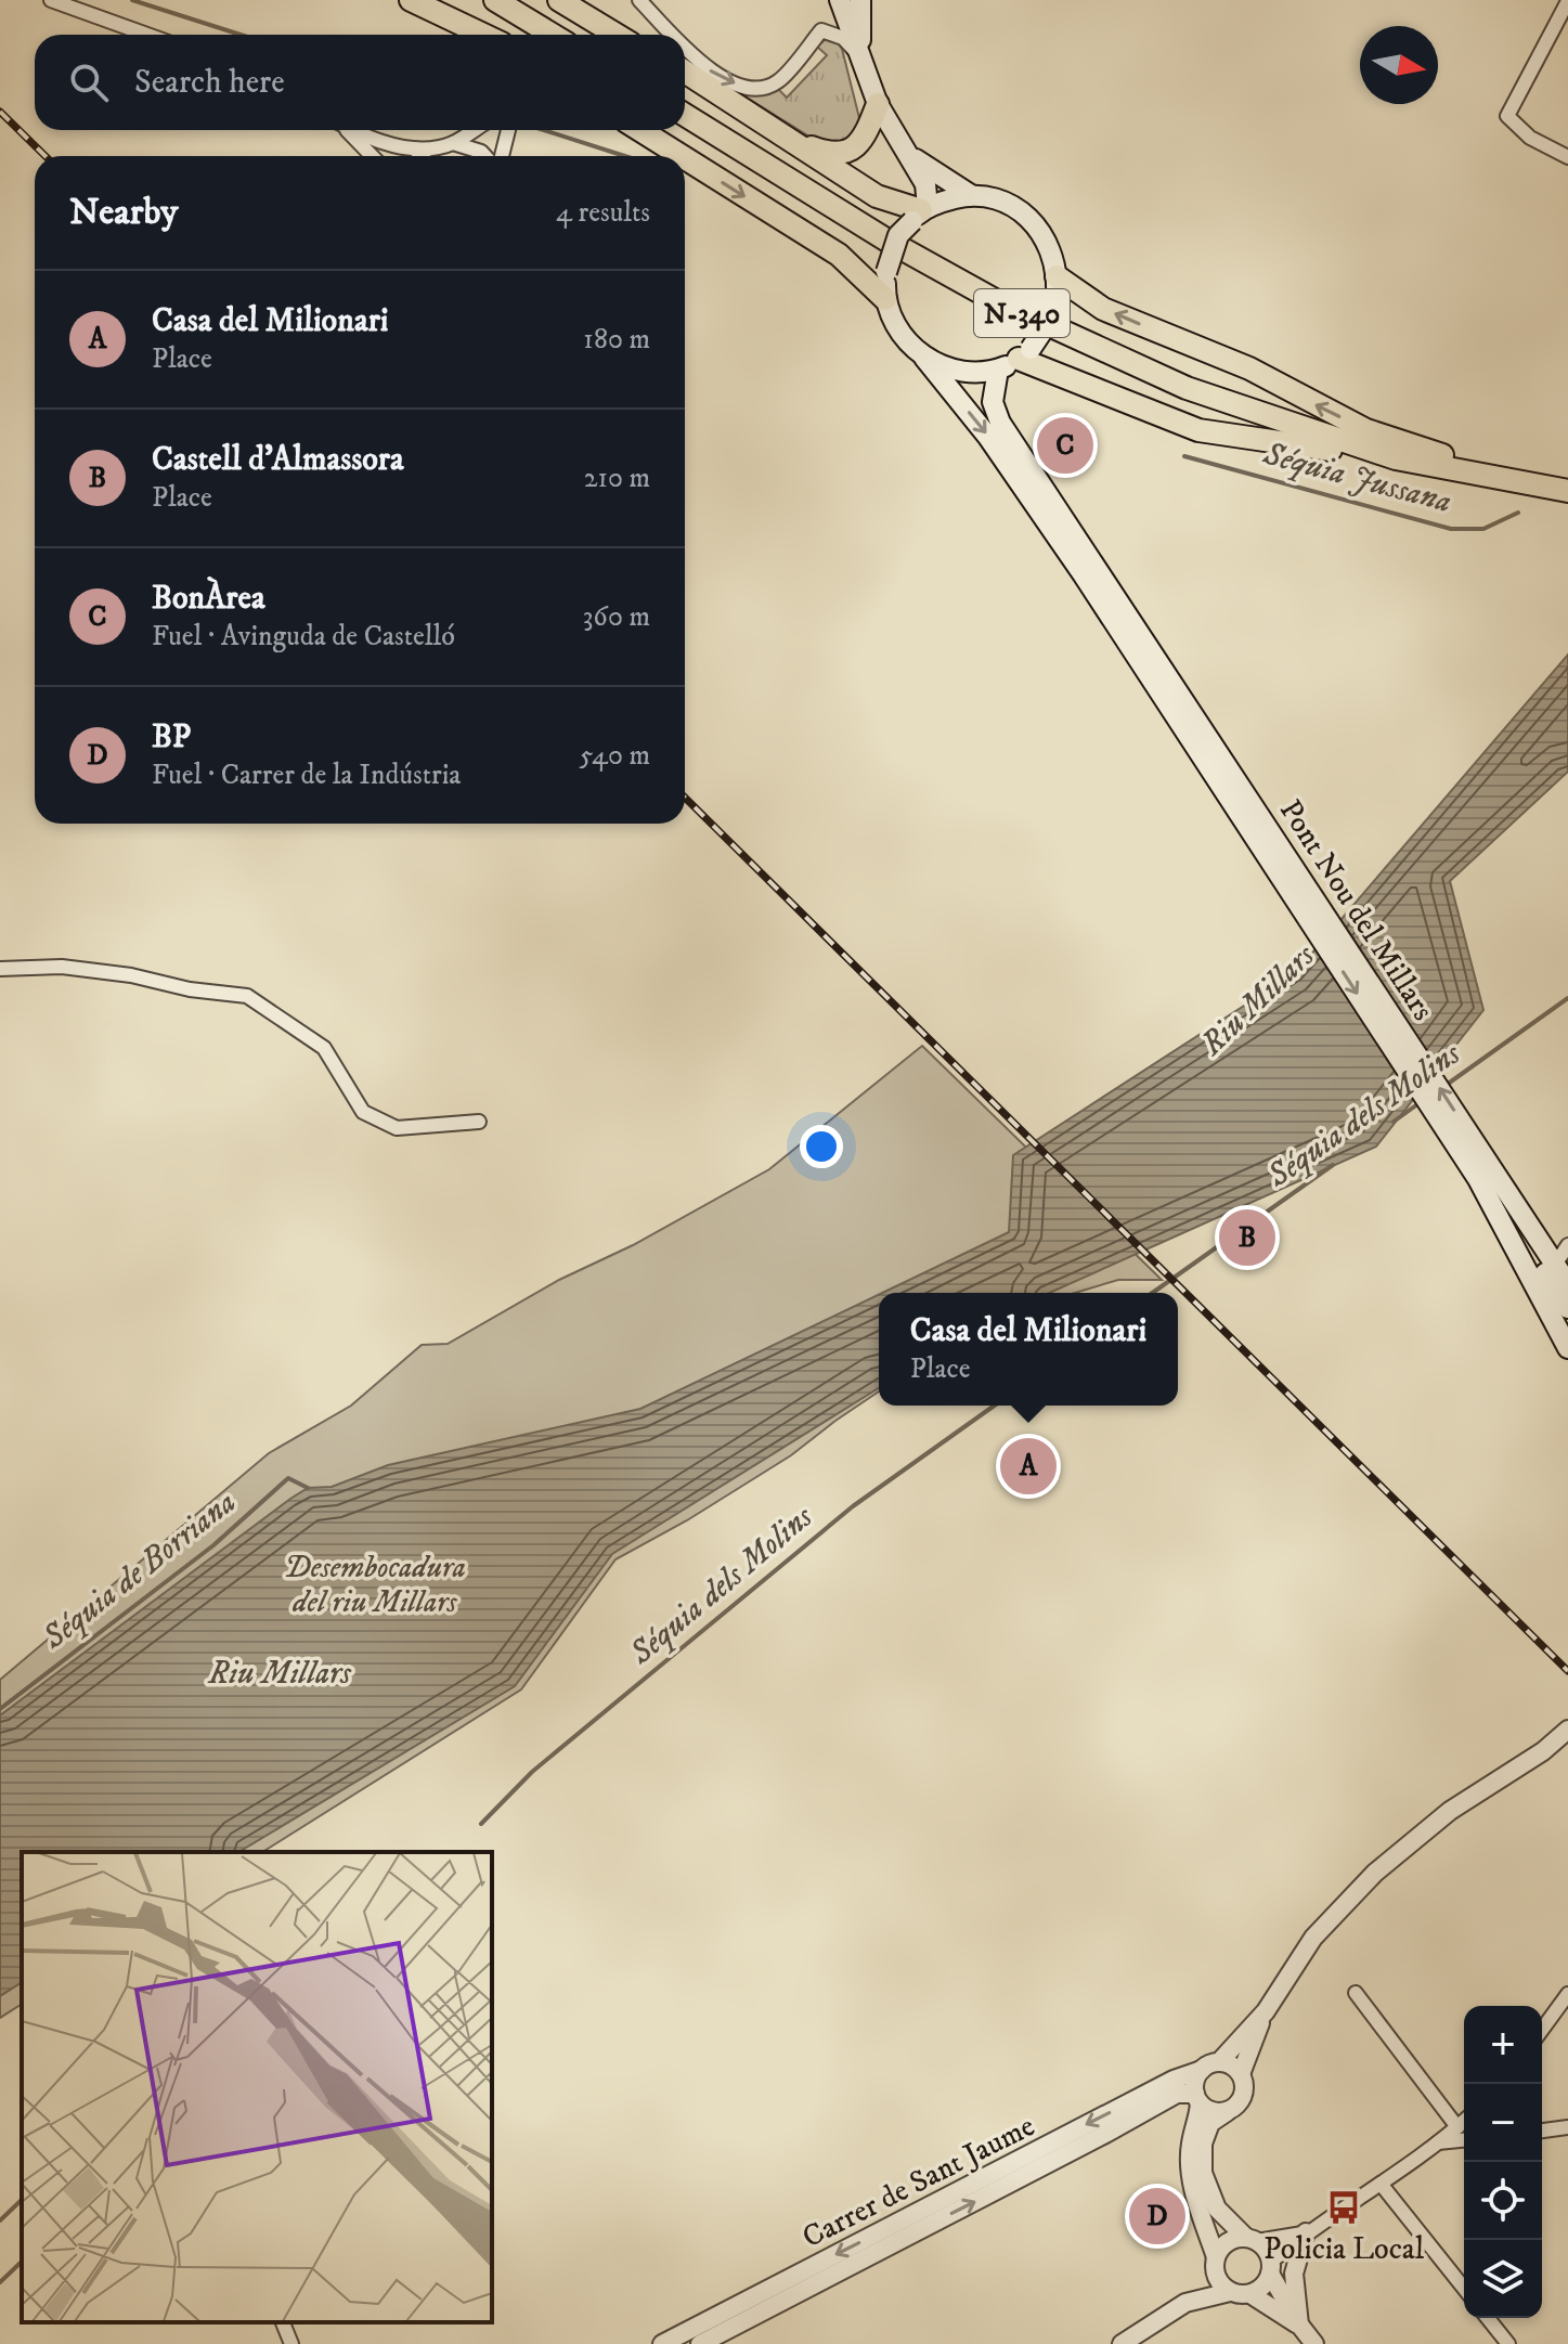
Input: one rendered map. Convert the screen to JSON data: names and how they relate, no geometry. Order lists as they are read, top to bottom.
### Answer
{
  "streets": {
    "highway": ["N-340"],
    "main road": ["Pont Nou del Millars"],
    "street": ["Carrer de Sant Jaume"]
  },
  "water": [
    "Séquia Jussana",
    "Riu Millars",
    "Séquia dels Molins",
    "Séquia de Borriana"
  ],
  "parks": ["Desembocadura del riu Millars"],
  "places": {
    "bus stop": ["Policia Local"]
  },
  "north": "right",
  "page": {
    "search": "Search here",
    "heading": ["Nearby", "4 results"],
    "list": [
      {
        "mark": "A",
        "name": "Casa del Milionari",
        "note": "Place",
        "value": "180 m"
      },
      {
        "mark": "B",
        "name": "Castell d'Almassora",
        "note": "Place",
        "value": "210 m"
      },
      {
        "mark": "C",
        "name": "BonÀrea",
        "note": "Fuel · Avinguda de Castelló",
        "value": "360 m"
      },
      {
        "mark": "D",
        "name": "BP",
        "note": "Fuel · Carrer de la Indústria",
        "value": "540 m"
      }
    ],
    "pins": [
      "C",
      "B",
      "A",
      "D"
    ],
    "popup": ["Casa del Milionari", "Place"],
    "map_buttons": ["+", "−"]
  }
}
